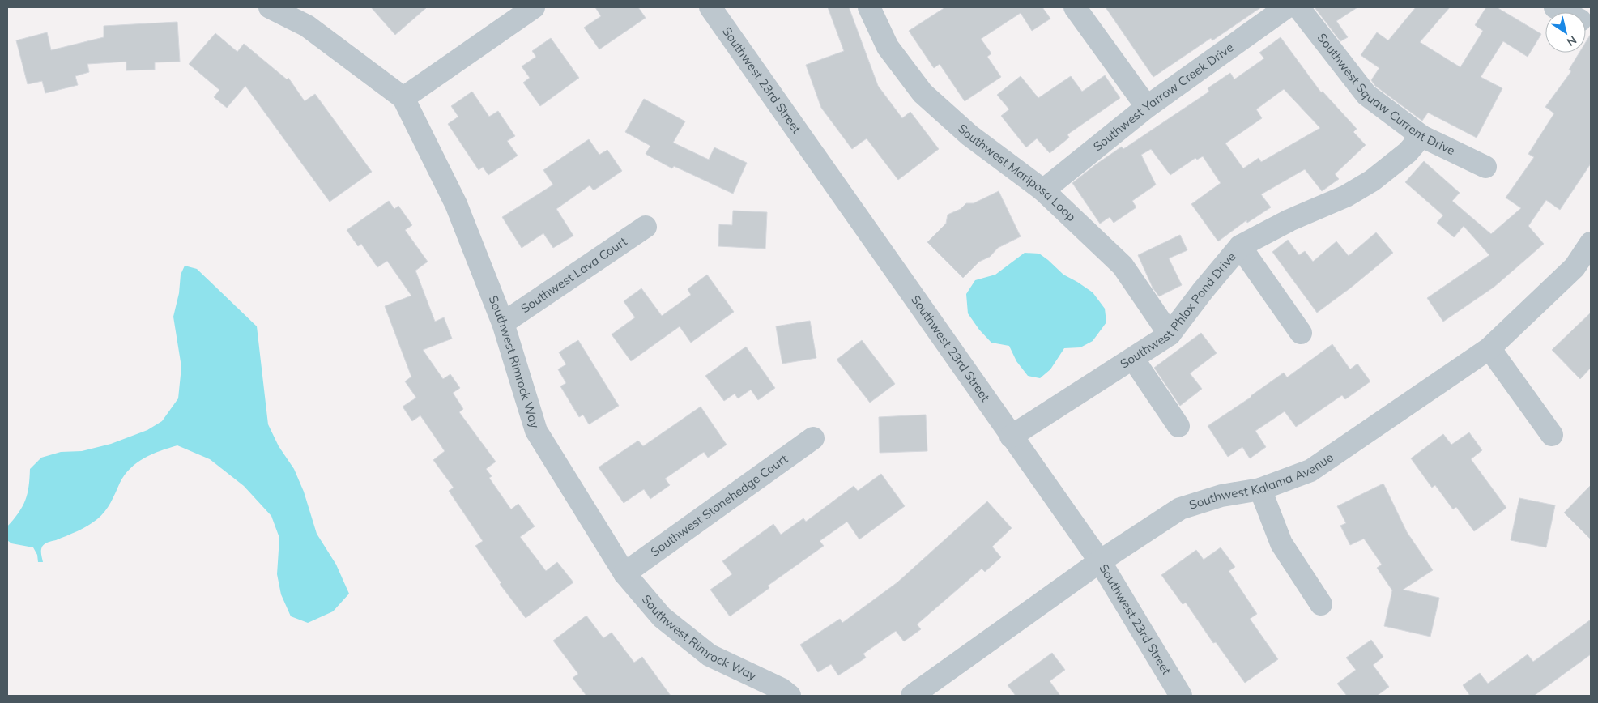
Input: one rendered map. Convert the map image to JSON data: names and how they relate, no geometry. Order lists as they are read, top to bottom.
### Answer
{
  "streets": {
    "street": [
      "Southwest 23rd Street",
      "Southwest Squaw Current Drive",
      "Southwest Yarrow Creek Drive",
      "Southwest Mariposa Loop",
      "Southwest Lava Court",
      "Southwest Phlox Pond Drive",
      "Southwest Rimrock Way",
      "Southwest Kalama Avenue",
      "Southwest Stonehedge Court"
    ]
  },
  "crossings": [
    ["Southwest 23rd Street", "Southwest Phlox Pond Drive"],
    ["Southwest 23rd Street", "Southwest Kalama Avenue"],
    ["Southwest Squaw Current Drive", "Southwest Phlox Pond Drive"],
    ["Southwest Yarrow Creek Drive", "Southwest Mariposa Loop"],
    ["Southwest Mariposa Loop", "Southwest Phlox Pond Drive"],
    ["Southwest Lava Court", "Southwest Rimrock Way"],
    ["Southwest Rimrock Way", "Southwest Stonehedge Court"]
  ],
  "north": "bottom right"
}
